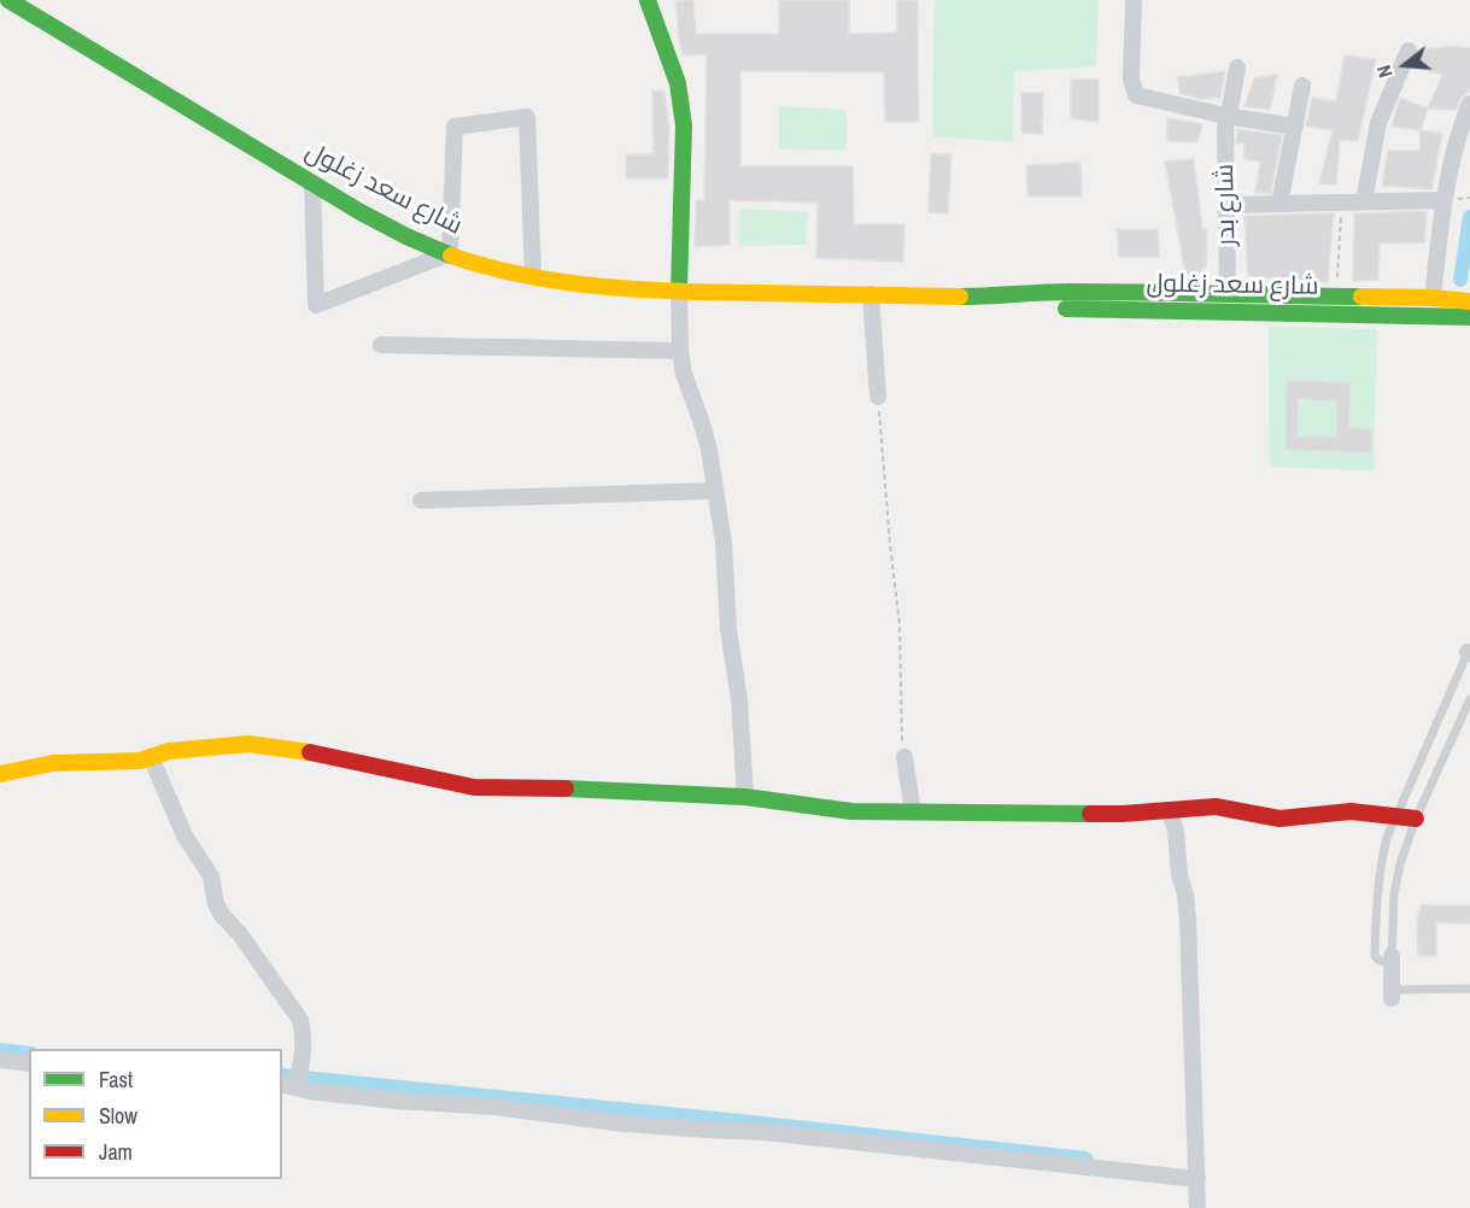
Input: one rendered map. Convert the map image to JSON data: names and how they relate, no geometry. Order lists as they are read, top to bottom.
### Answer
{
  "streets": {
    "main road": ["شارع سعد زغلول"],
    "street": ["شارع بدر"]
  },
  "crossings": [
    ["شارع سعد زغلول", "شارع بدر"]
  ],
  "legend": ["Fast", "Slow", "Jam"],
  "north": "left"
}
